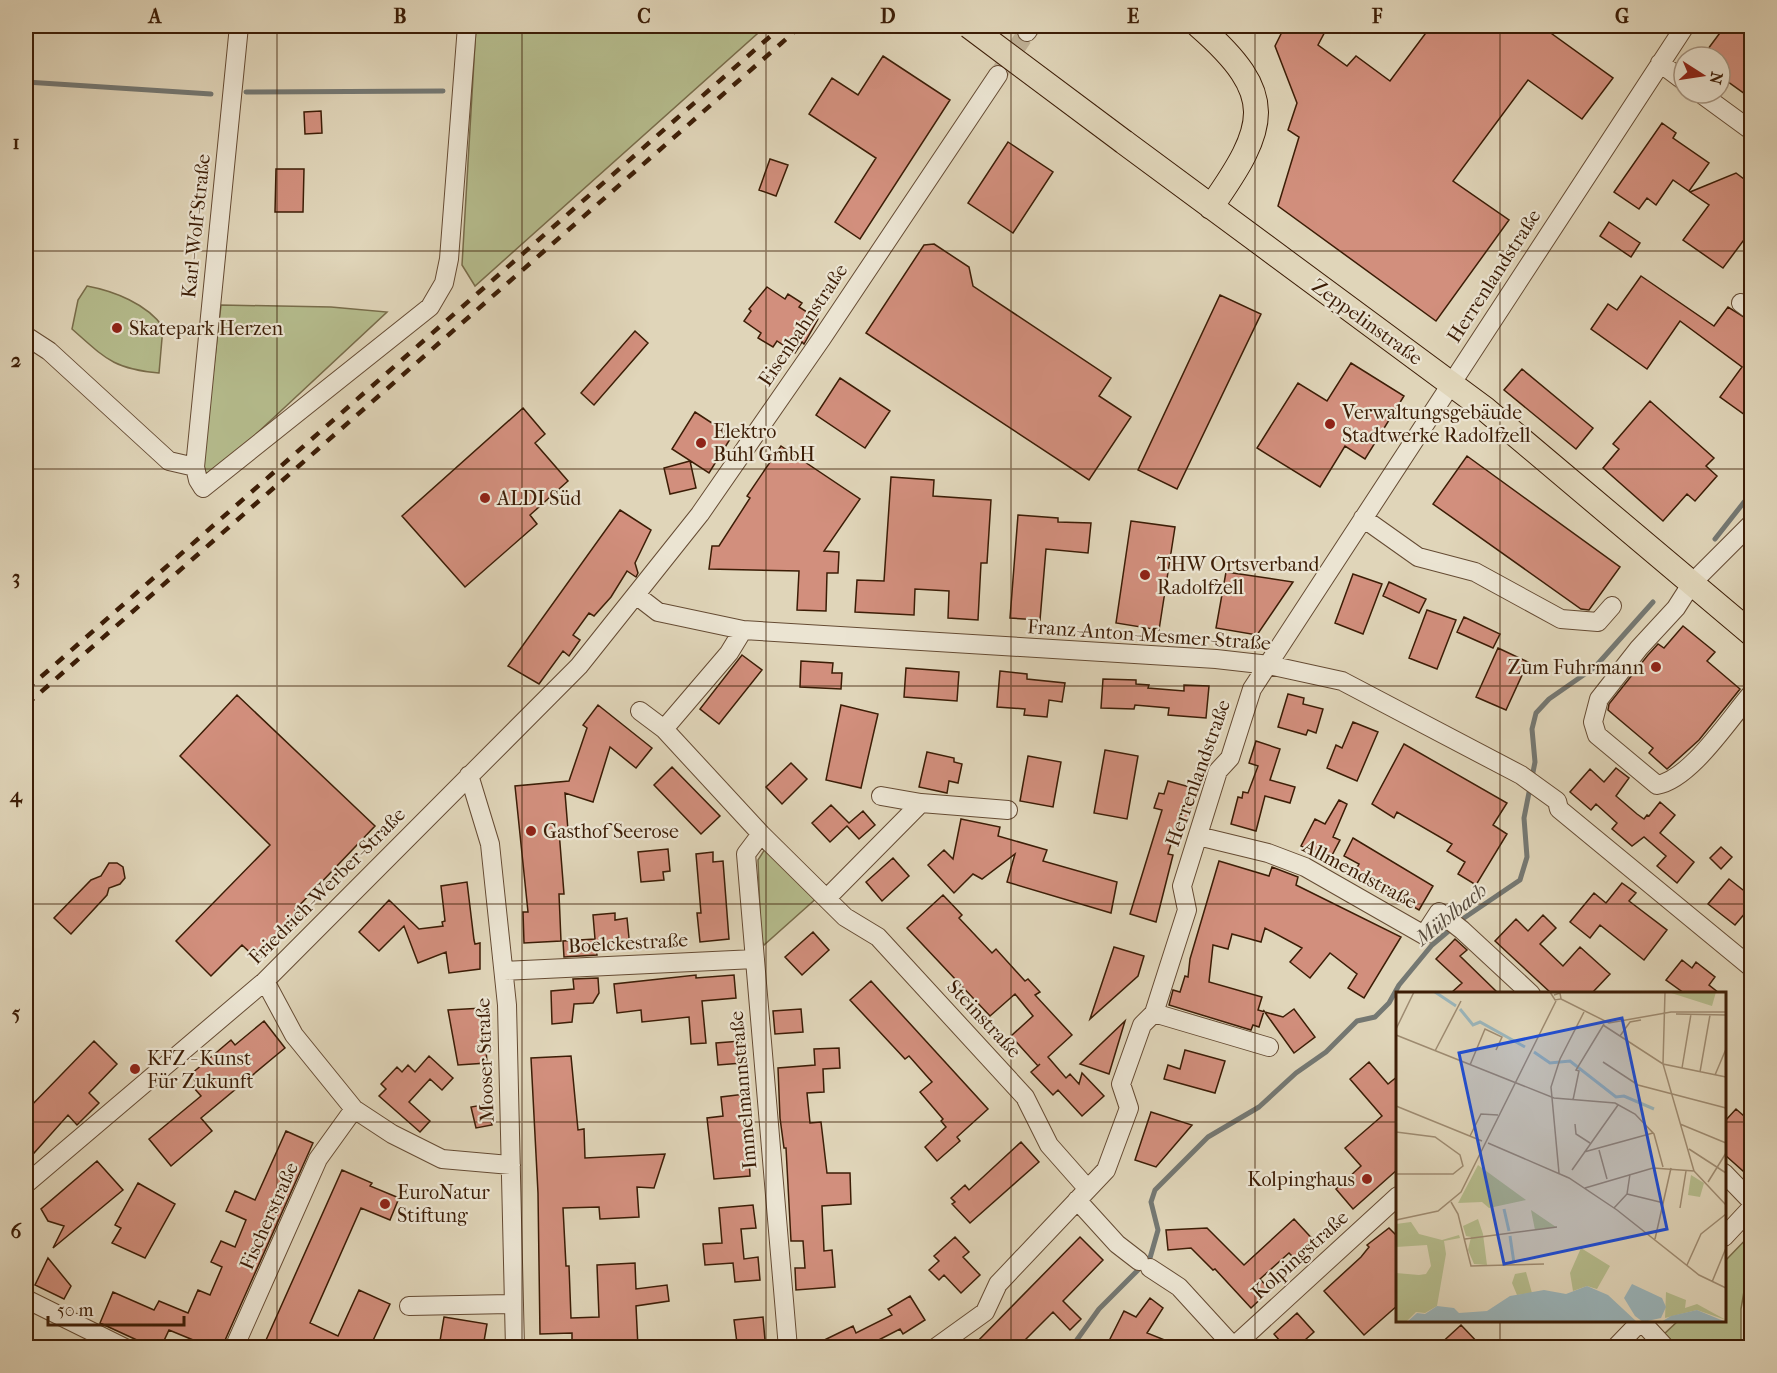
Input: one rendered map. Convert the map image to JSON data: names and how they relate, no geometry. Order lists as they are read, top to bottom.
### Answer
{
  "streets": {
    "main road": ["Zeppelinstraße"],
    "street": [
      "Karl-Wolf-Straße",
      "Herrenlandstraße",
      "Eisenbahnstraße",
      "Franz-Anton-Mesmer-Straße",
      "Allmendstraße",
      "Friedrich-Werber-Straße",
      "Boelckestraße",
      "Steinstraße",
      "Mooser Straße",
      "Immelmannstraße",
      "Fischerstraße",
      "Kolpingstraße"
    ]
  },
  "crossings": [
    ["Herrenlandstraße", "Zeppelinstraße"],
    ["Herrenlandstraße", "Franz-Anton-Mesmer-Straße"],
    ["Herrenlandstraße", "Allmendstraße"],
    ["Herrenlandstraße", "Steinstraße"],
    ["Eisenbahnstraße", "Franz-Anton-Mesmer-Straße"],
    ["Eisenbahnstraße", "Friedrich-Werber-Straße"],
    ["Franz-Anton-Mesmer-Straße", "Friedrich-Werber-Straße"],
    ["Friedrich-Werber-Straße", "Mooser Straße"],
    ["Boelckestraße", "Mooser Straße"],
    ["Boelckestraße", "Immelmannstraße"],
    ["Steinstraße", "Immelmannstraße"],
    ["Steinstraße", "Kolpingstraße"]
  ],
  "water": ["Mühlbach"],
  "places": [
    "Skatepark Herzen",
    "Verwaltungsgebäude Stadtwerke Radolfzell",
    "Elektro Buhl GmbH",
    "ALDI Süd",
    "THW Ortsverband Radolfzell",
    "Zum Fuhrmann",
    "Gasthof Seerose",
    "KFZ - Kunst Für Zukunft",
    "Kolpinghaus",
    "EuroNatur Stiftung"
  ],
  "scale_bar": "50 m",
  "north": "right",
  "grid": {
    "columns": [
      "A",
      "B",
      "C",
      "D",
      "E",
      "F",
      "G"
    ],
    "rows": [
      "1",
      "2",
      "3",
      "4",
      "5",
      "6"
    ]
  }
}
